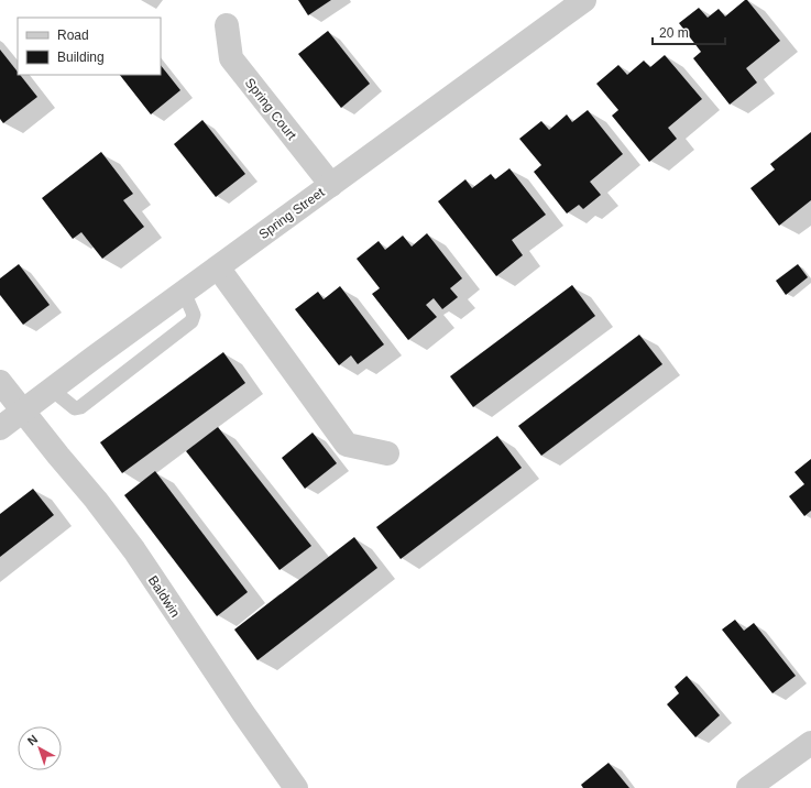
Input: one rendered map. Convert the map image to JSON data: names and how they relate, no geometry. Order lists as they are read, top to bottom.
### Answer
{
  "streets": {
    "street": ["Spring Court", "Spring Street", "Baldwin"]
  },
  "crossings": [
    ["Spring Court", "Spring Street"],
    ["Spring Street", "Baldwin"]
  ],
  "legend": ["Road", "Building"],
  "scale_bar": "20 m",
  "north": "top left"
}
